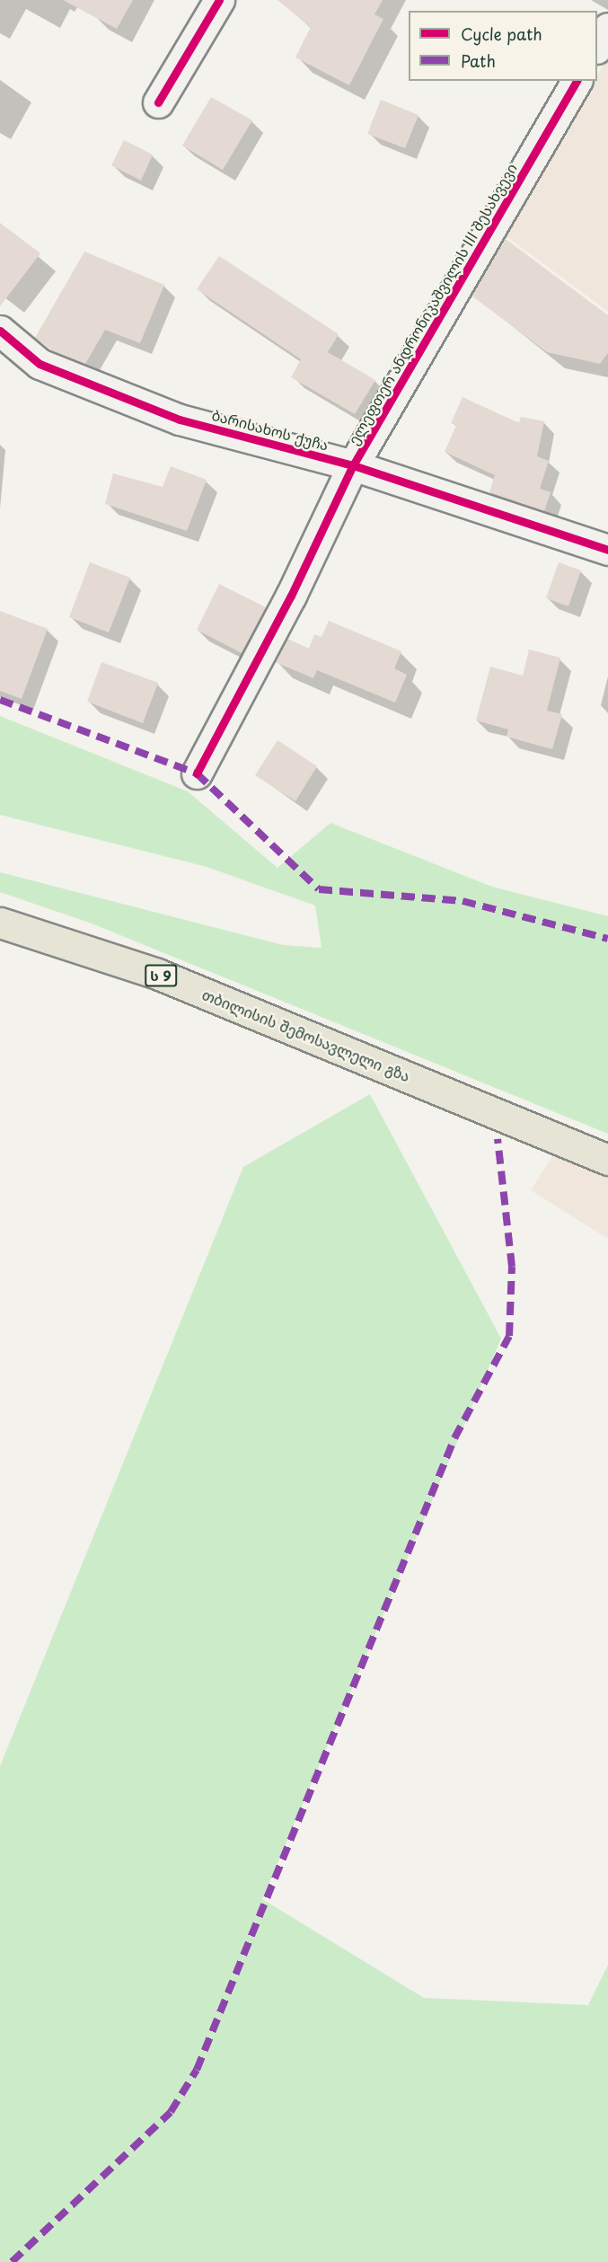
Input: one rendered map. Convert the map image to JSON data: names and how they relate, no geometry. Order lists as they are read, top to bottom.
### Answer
{
  "streets": {
    "highway": ["ს 9", "თბილისის შემოსავლელი გზა"],
    "street": ["ელეფთერ ანდრონიკაშვილის III შესახვევი", "ბარისახოს ქუჩა"]
  },
  "crossings": [
    ["ელეფთერ ანდრონიკაშვილის III შესახვევი", "ბარისახოს ქუჩა"]
  ],
  "legend": ["Cycle path", "Path"]
}
